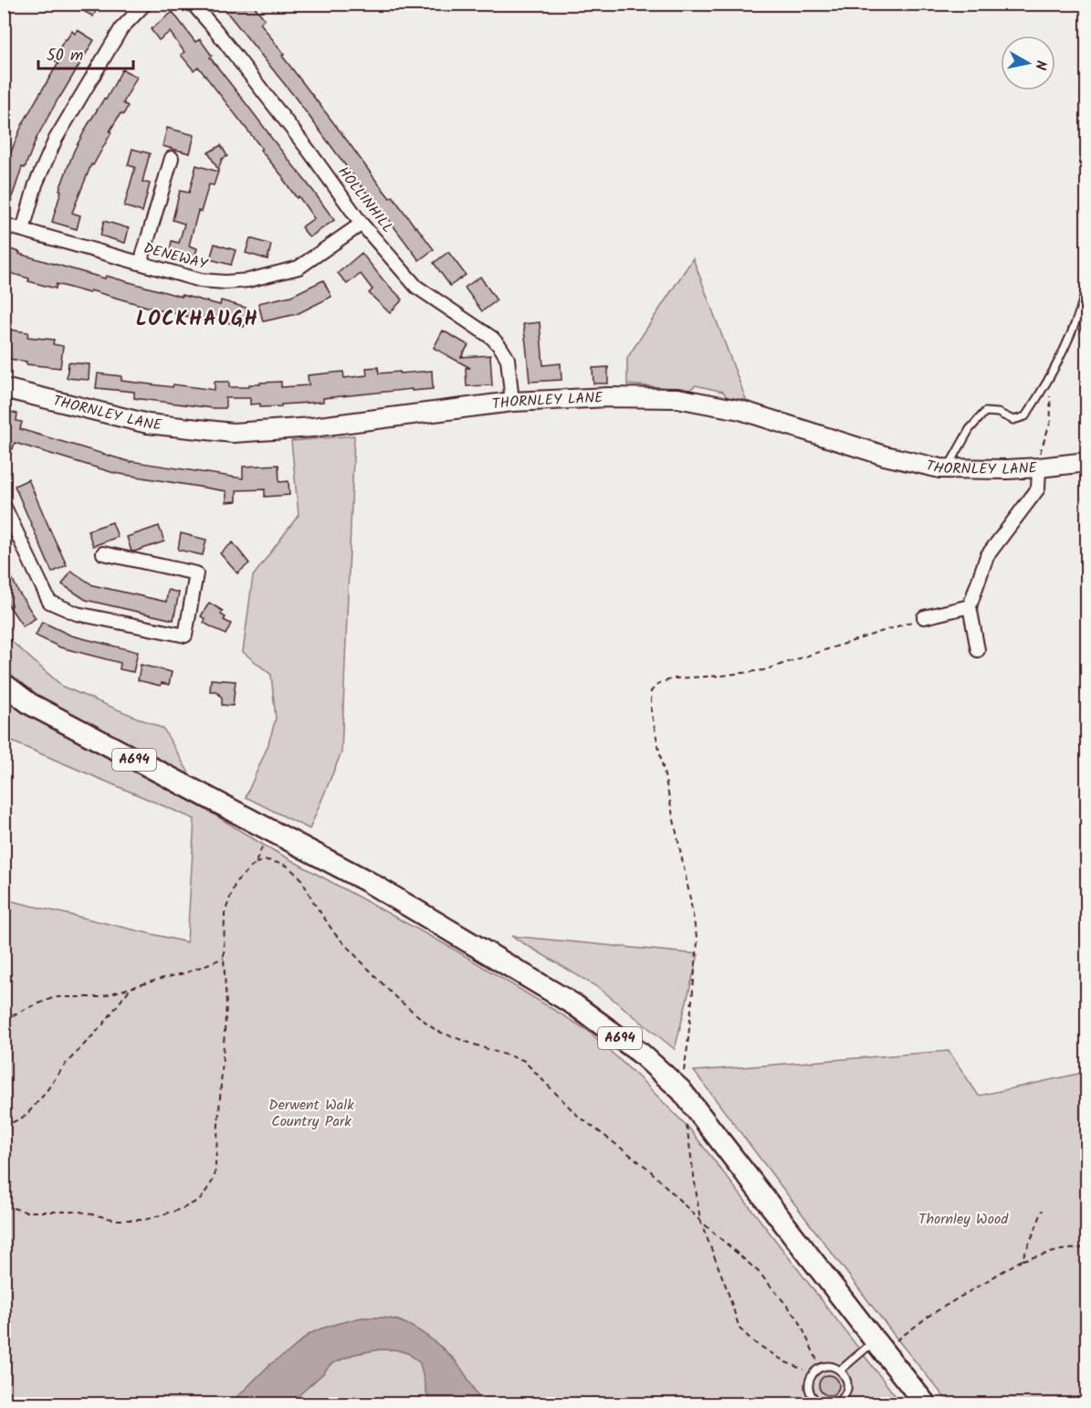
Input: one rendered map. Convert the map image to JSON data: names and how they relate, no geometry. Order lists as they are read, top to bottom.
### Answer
{
  "streets": {
    "main road": ["A694"],
    "street": ["HOLLINHILL", "DENEWAY", "THORNLEY LANE"]
  },
  "crossings": [
    ["HOLLINHILL", "DENEWAY"],
    ["HOLLINHILL", "THORNLEY LANE"]
  ],
  "districts": ["LOCKHAUGH"],
  "parks": ["Derwent Walk Country Park", "Thornley Wood"],
  "scale_bar": "50 m",
  "north": "right"
}
